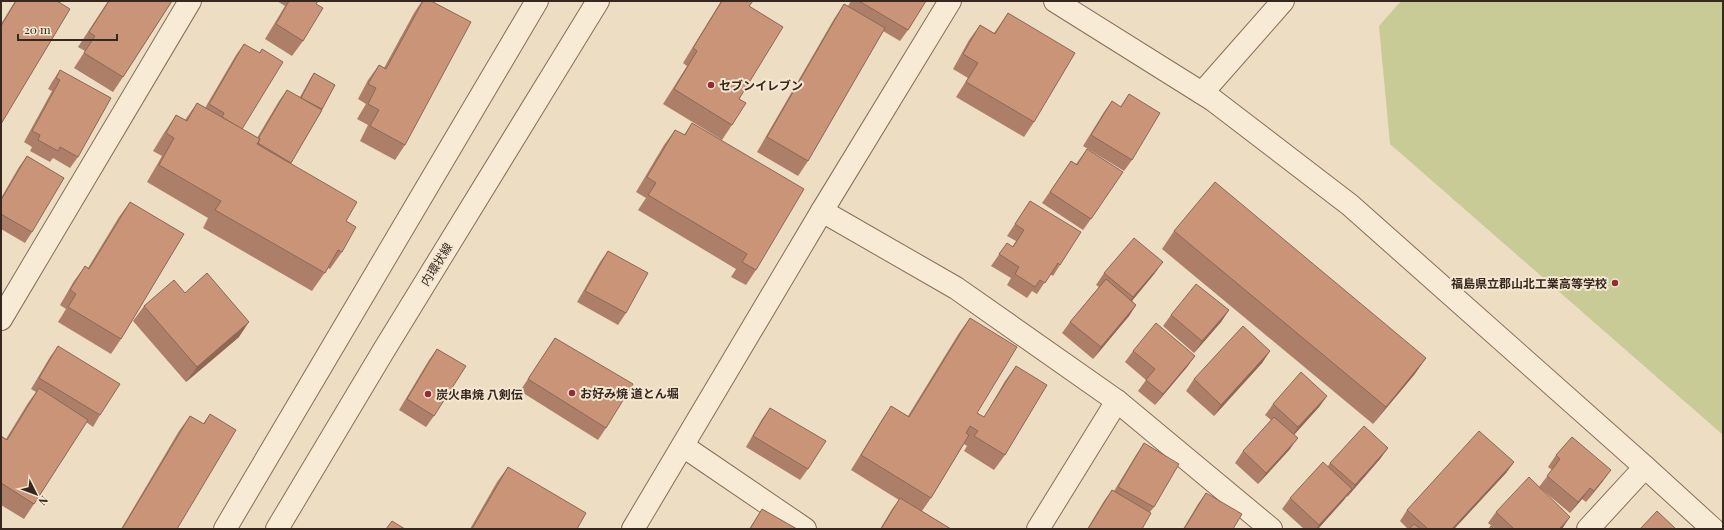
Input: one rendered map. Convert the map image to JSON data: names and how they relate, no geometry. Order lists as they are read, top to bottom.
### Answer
{
  "streets": {
    "street": ["内環状線"]
  },
  "places": [
    "セブンイレブン",
    "福島県立郡山北工業高等学校",
    "お好み焼 道とん堀",
    "炭火串焼 八剣伝"
  ],
  "scale_bar": "20 m",
  "north": "bottom right"
}
